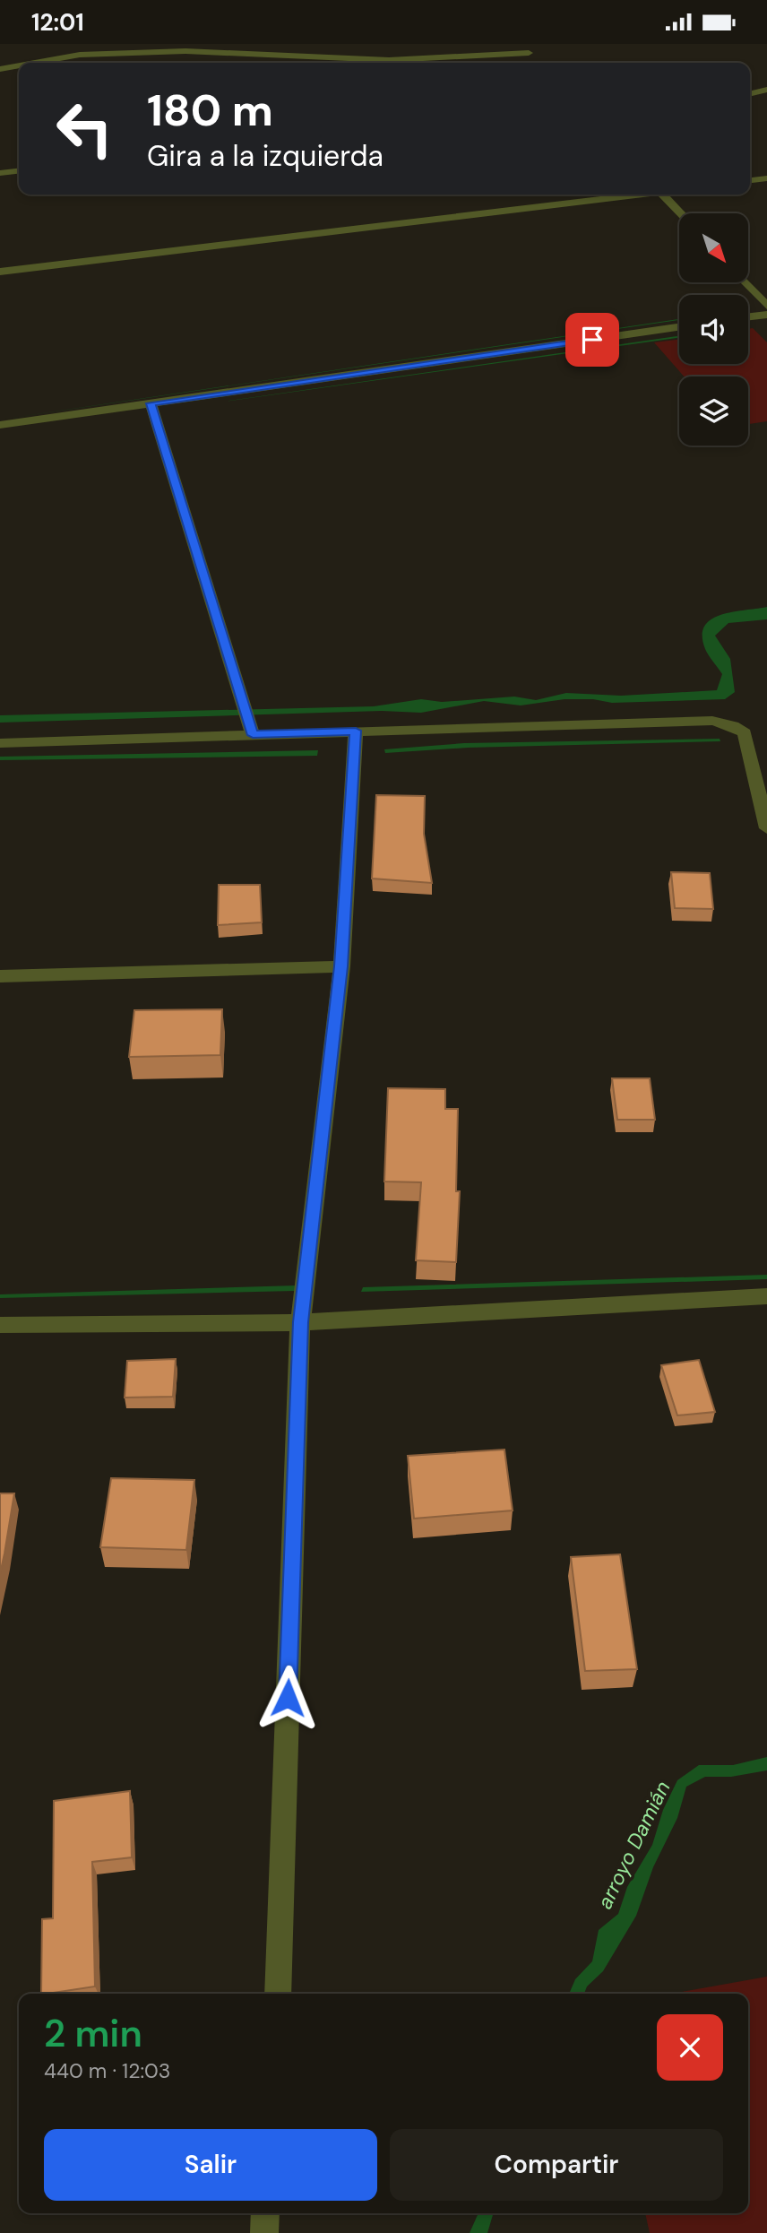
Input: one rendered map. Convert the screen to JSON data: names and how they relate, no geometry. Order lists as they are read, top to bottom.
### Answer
{
  "water": ["arroyo Damián"],
  "north": "bottom right",
  "page": {
    "status": "12:01",
    "turn": ["180 m", "Gira a la izquierda"],
    "heading": ["2 min", "440 m · 12:03"],
    "buttons": ["Salir", "Compartir"]
  }
}
